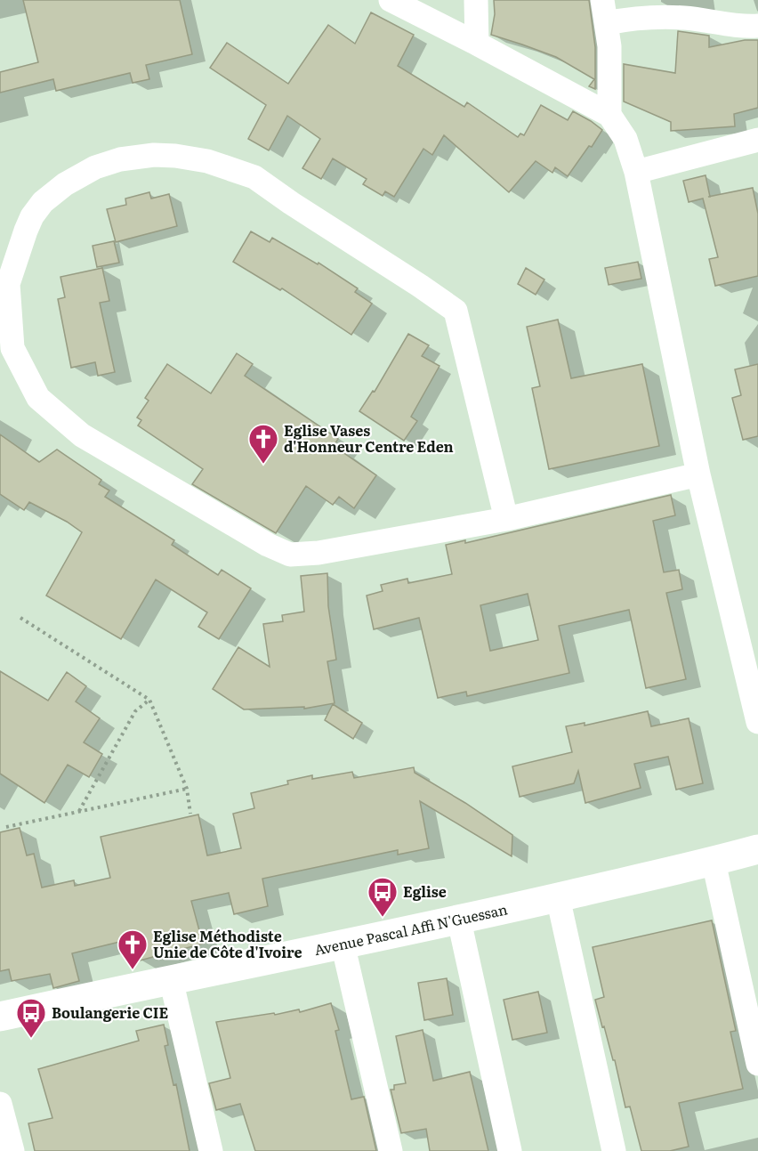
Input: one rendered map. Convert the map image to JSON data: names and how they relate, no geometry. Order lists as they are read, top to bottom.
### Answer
{
  "streets": {
    "street": ["Avenue Pascal Affi N'Guessan"]
  },
  "places": {
    "church": ["Eglise Vases d'Honneur Centre Eden", "Eglise Méthodiste Unie de Côte d'Ivoire"],
    "bus stop": ["Eglise", "Boulangerie CIE"]
  }
}
